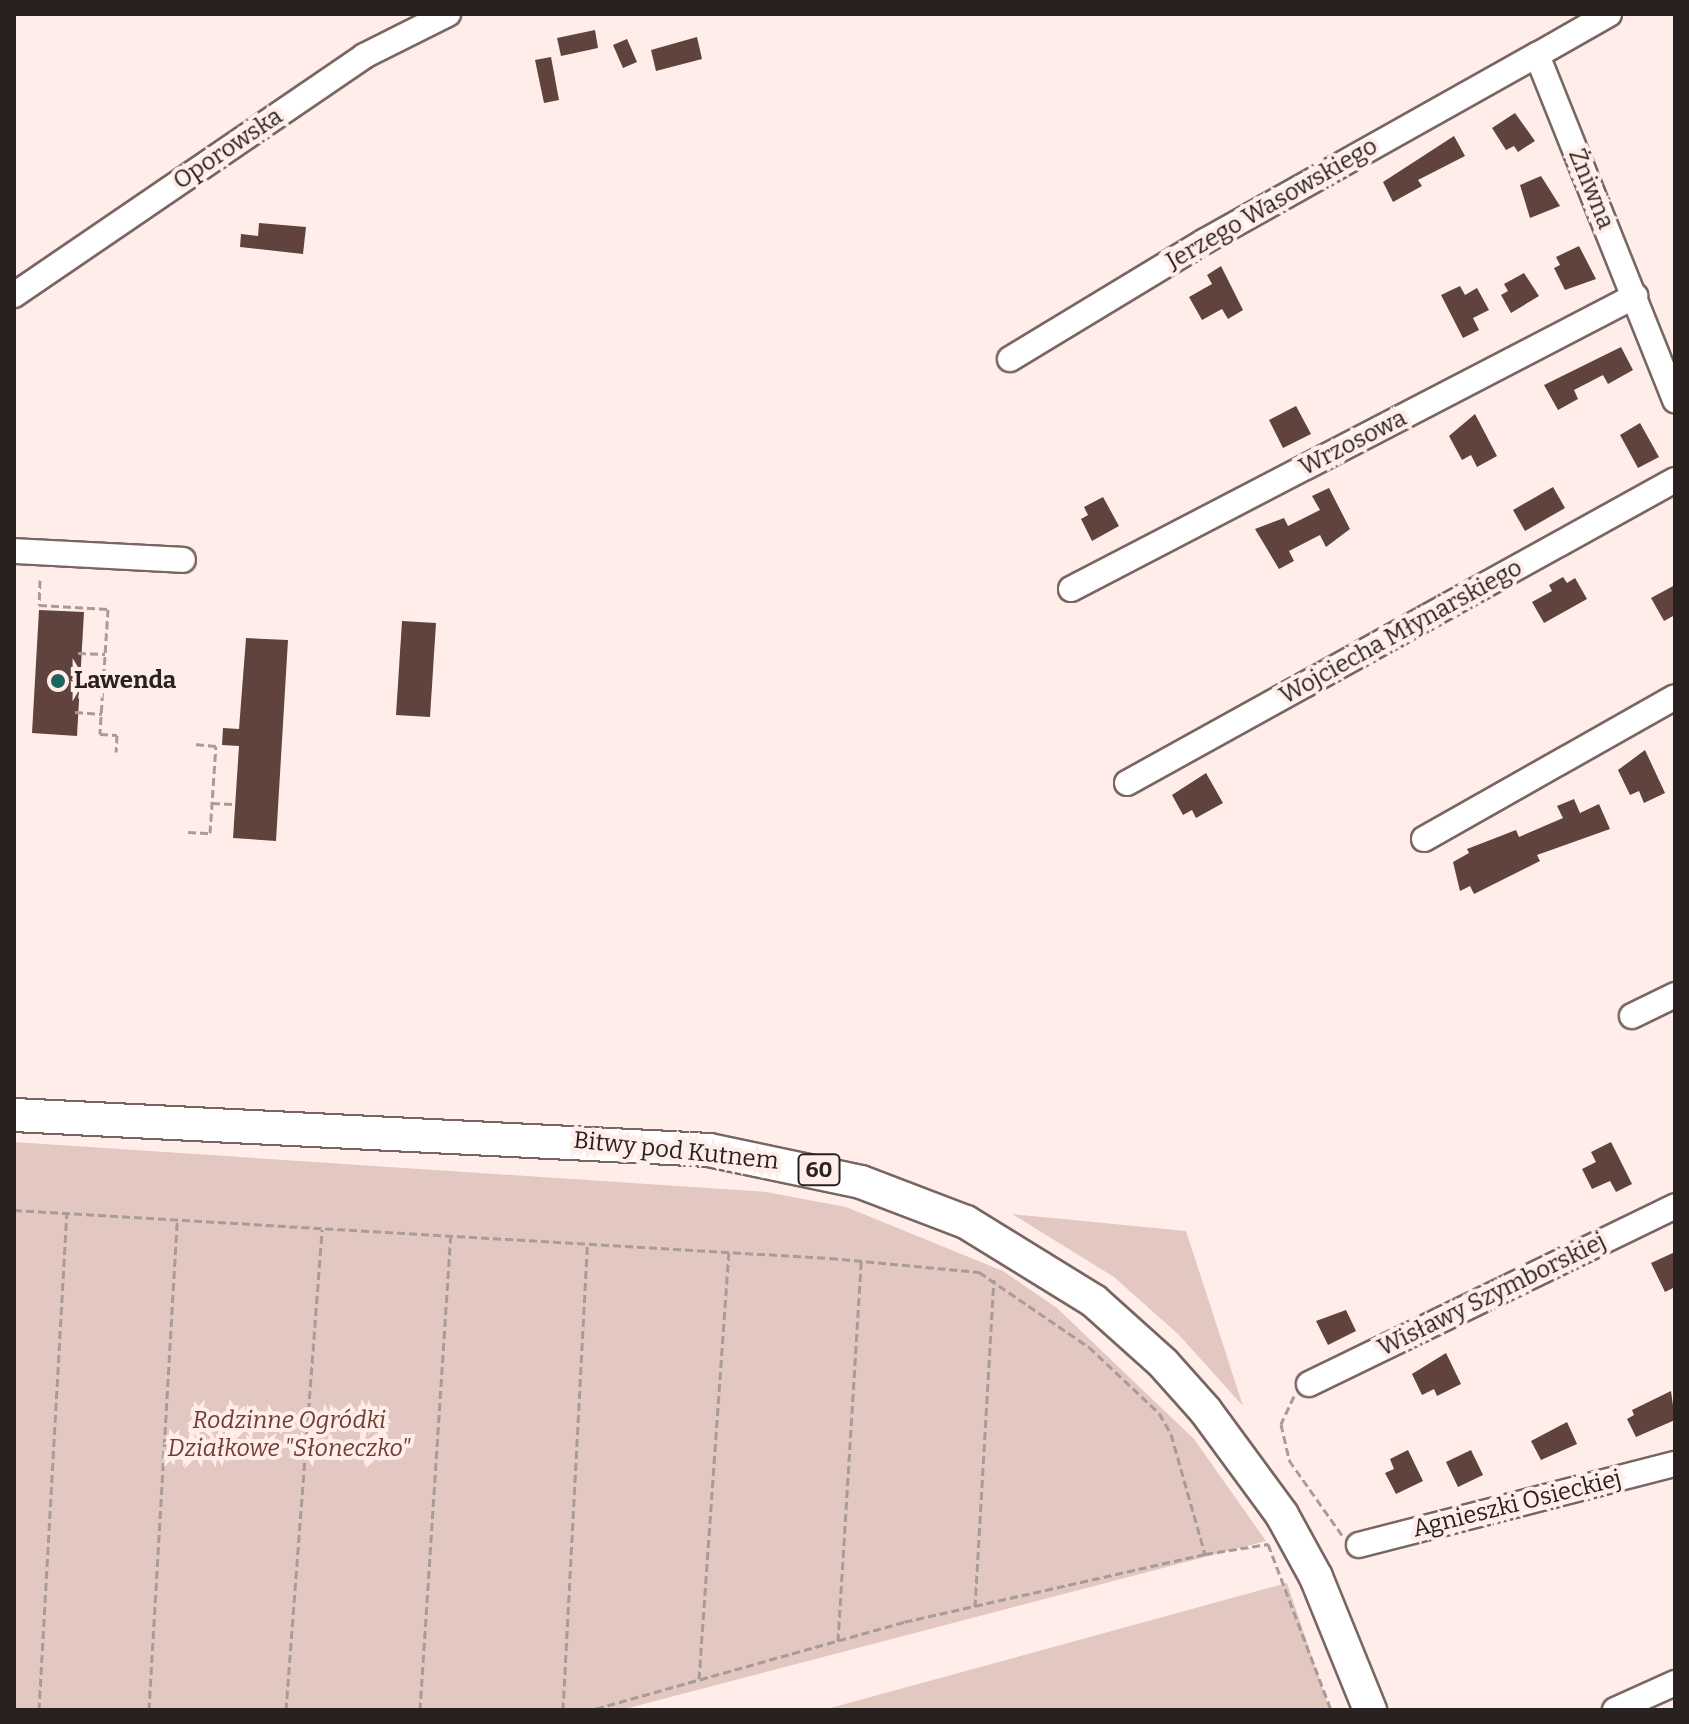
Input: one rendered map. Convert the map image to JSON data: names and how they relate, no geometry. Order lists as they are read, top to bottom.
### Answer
{
  "streets": {
    "main road": ["Bitwy pod Kutnem", "60"],
    "street": [
      "Oporowska",
      "Żniwna",
      "Jerzego Wasowskiego",
      "Wrzosowa",
      "Wojciecha Młynarskiego",
      "Wisławy Szymborskiej",
      "Agnieszki Osieckiej"
    ]
  },
  "crossings": [
    ["Żniwna", "Jerzego Wasowskiego"],
    ["Żniwna", "Wrzosowa"]
  ],
  "parks": ["Rodzinne Ogródki Działkowe \"Słoneczko\""],
  "places": ["Lawenda"]
}
